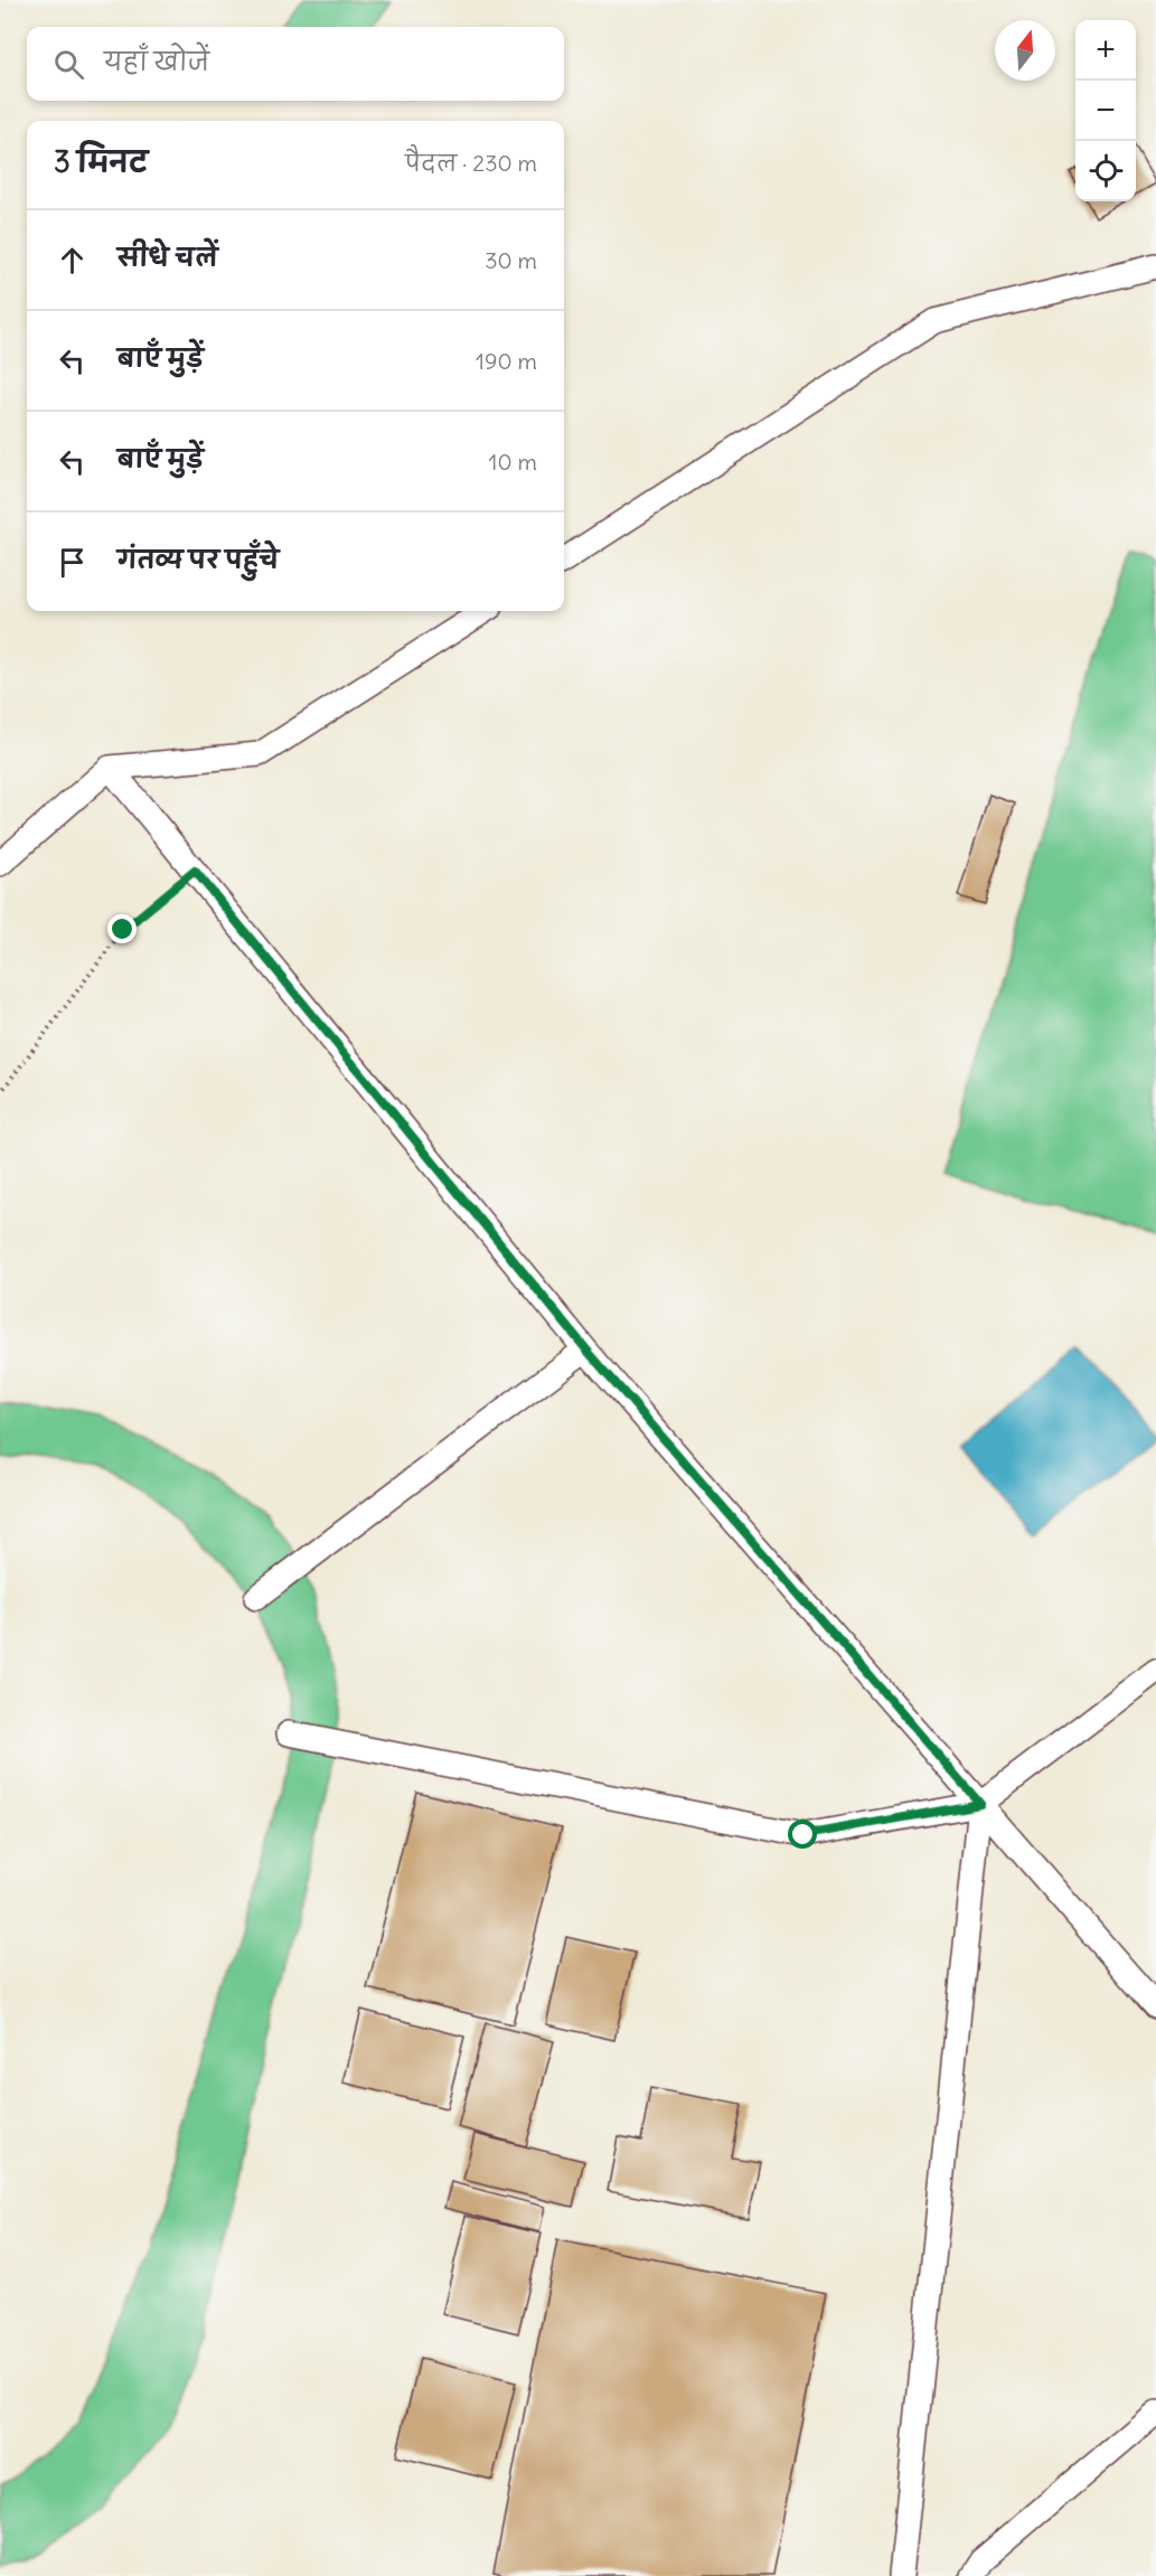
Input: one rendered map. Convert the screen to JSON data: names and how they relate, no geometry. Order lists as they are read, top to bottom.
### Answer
{
  "north": "top",
  "page": {
    "map_buttons": ["+", "−"],
    "search": "यहाँ खोजें",
    "heading": ["3 मिनट", "पैदल · 230 m"],
    "list": [
      ["सीधे चलें", "30 m"],
      ["बाएँ मुड़ें", "190 m"],
      ["बाएँ मुड़ें", "10 m"],
      "गंतव्य पर पहुँचे"
    ]
  }
}
